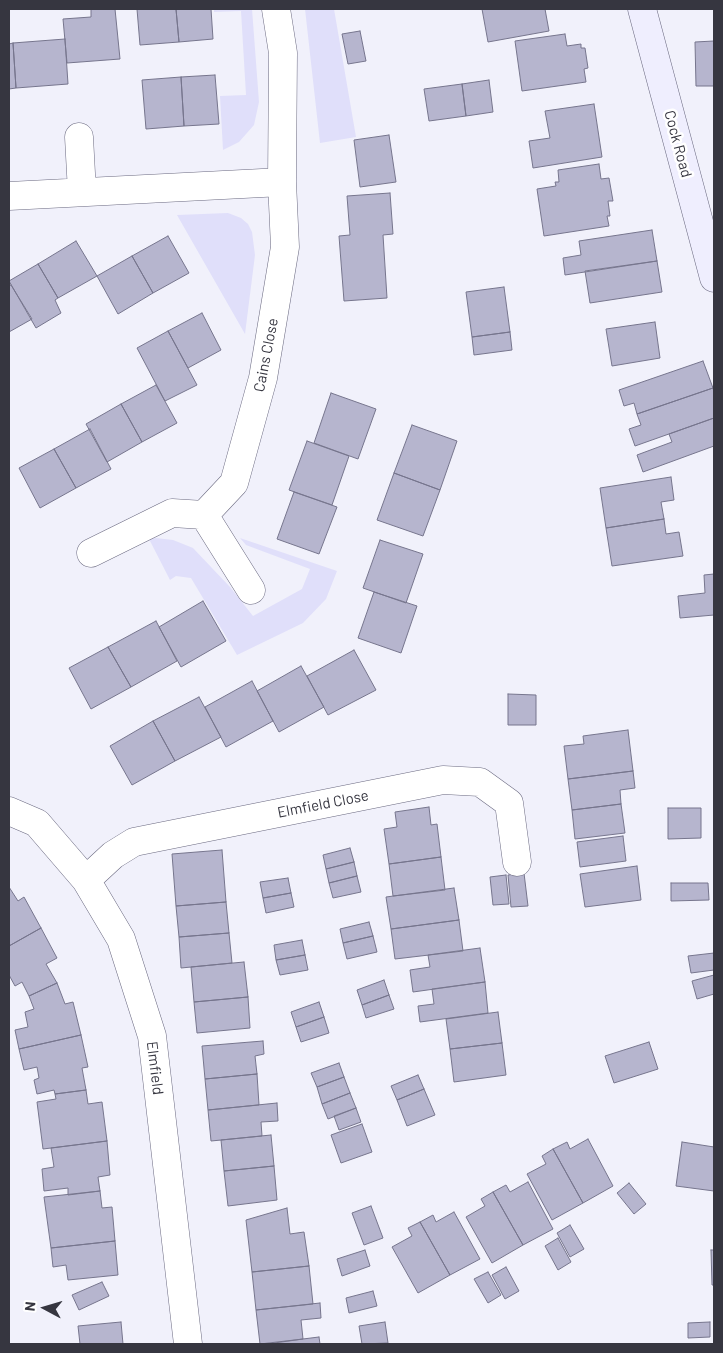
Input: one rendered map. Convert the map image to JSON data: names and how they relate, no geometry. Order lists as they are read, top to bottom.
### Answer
{
  "streets": {
    "street": [
      "Cock Road",
      "Cains Close",
      "Elmfield Close",
      "Elmfield"
    ]
  },
  "crossings": [
    ["Elmfield Close", "Elmfield"]
  ],
  "north": "left"
}
